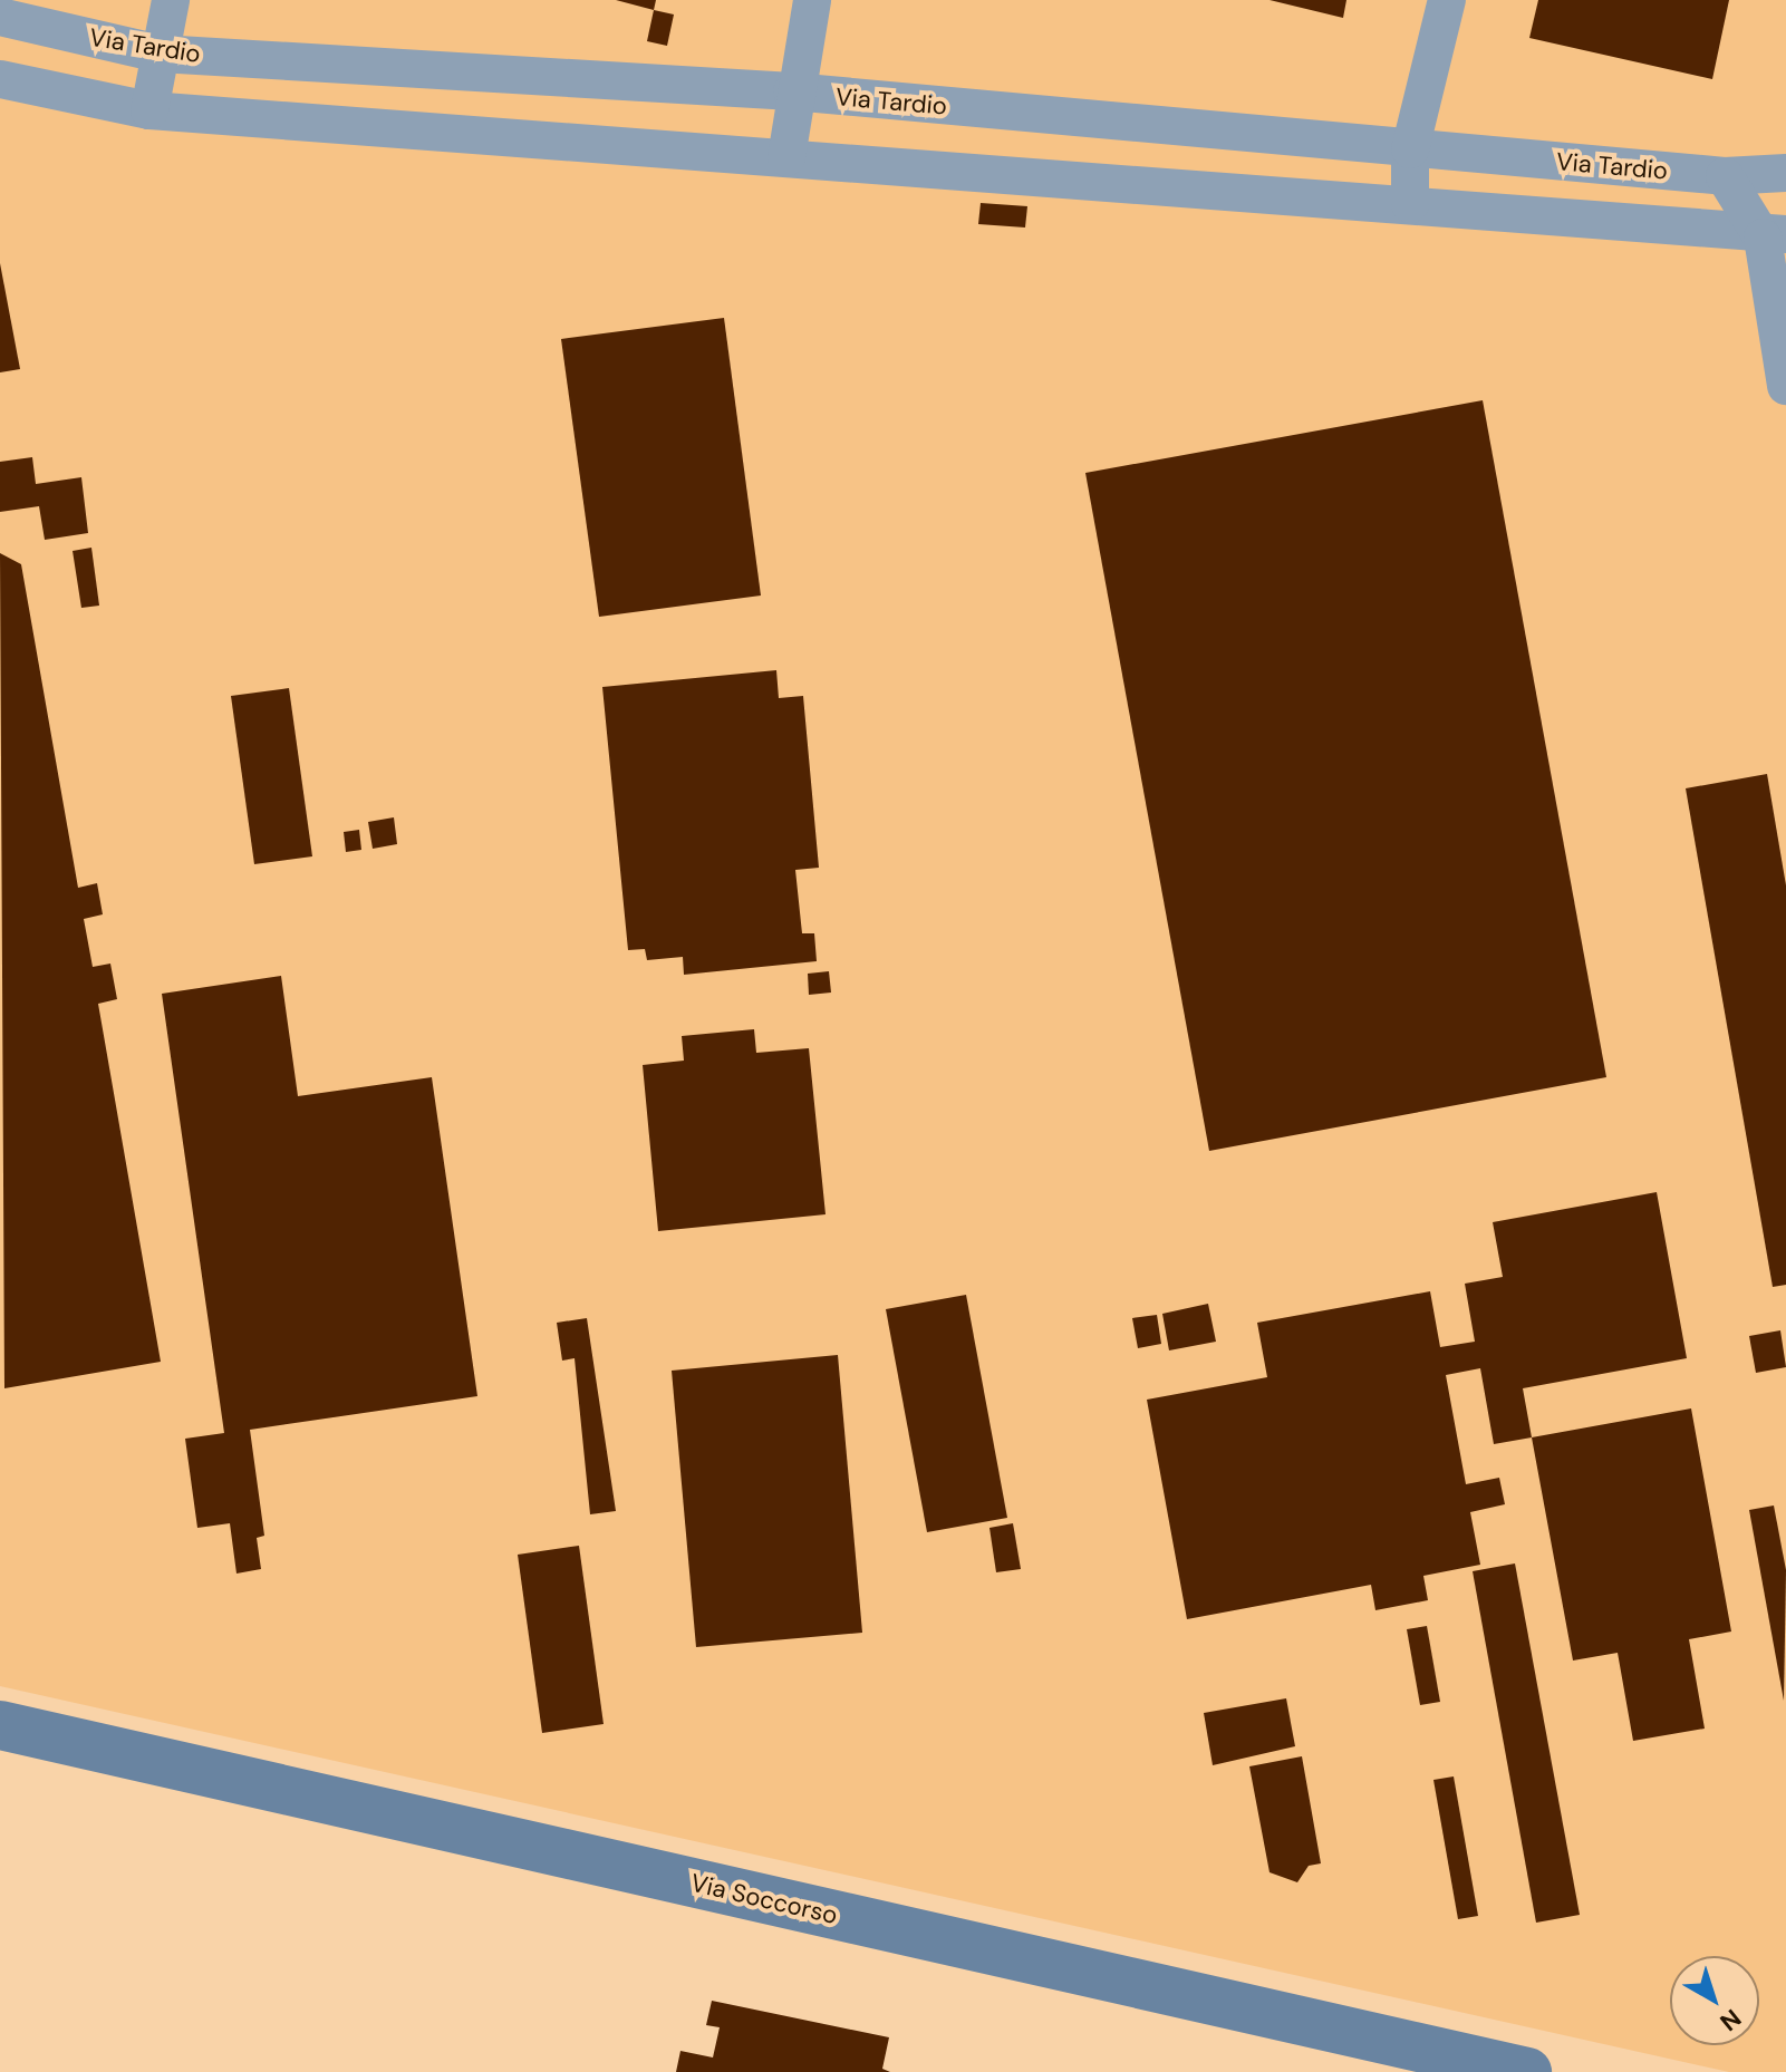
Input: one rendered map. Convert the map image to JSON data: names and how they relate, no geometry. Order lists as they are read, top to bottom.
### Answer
{
  "streets": {
    "main road": ["Via Soccorso"],
    "street": ["Via Tardio"]
  },
  "north": "bottom right"
}
